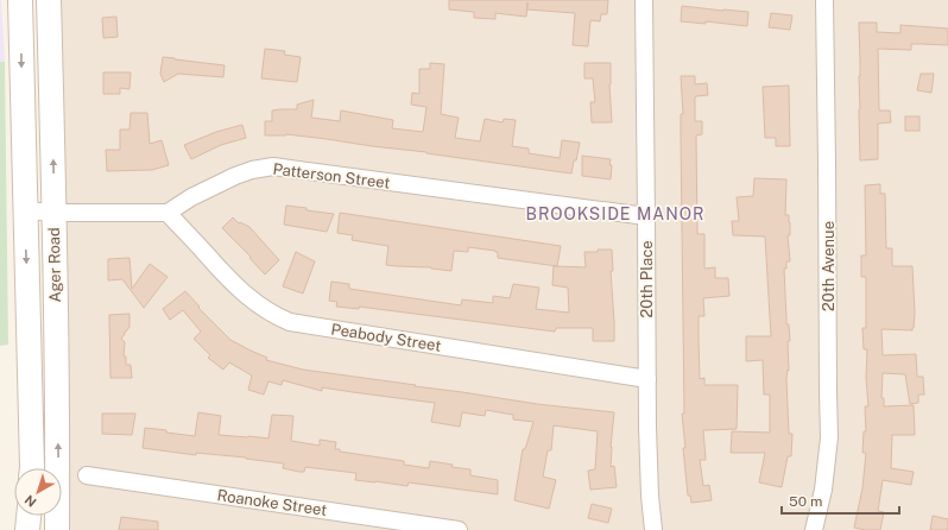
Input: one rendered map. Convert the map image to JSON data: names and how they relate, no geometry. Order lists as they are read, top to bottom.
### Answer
{
  "streets": {
    "main road": ["Ager Road"],
    "street": [
      "Patterson Street",
      "20th Avenue",
      "20th Place",
      "Peabody Street",
      "Roanoke Street"
    ]
  },
  "crossings": [
    ["Patterson Street", "20th Place"],
    ["Patterson Street", "Peabody Street"],
    ["20th Place", "Peabody Street"]
  ],
  "districts": ["BROOKSIDE MANOR"],
  "scale_bar": "50 m",
  "north": "bottom left"
}
